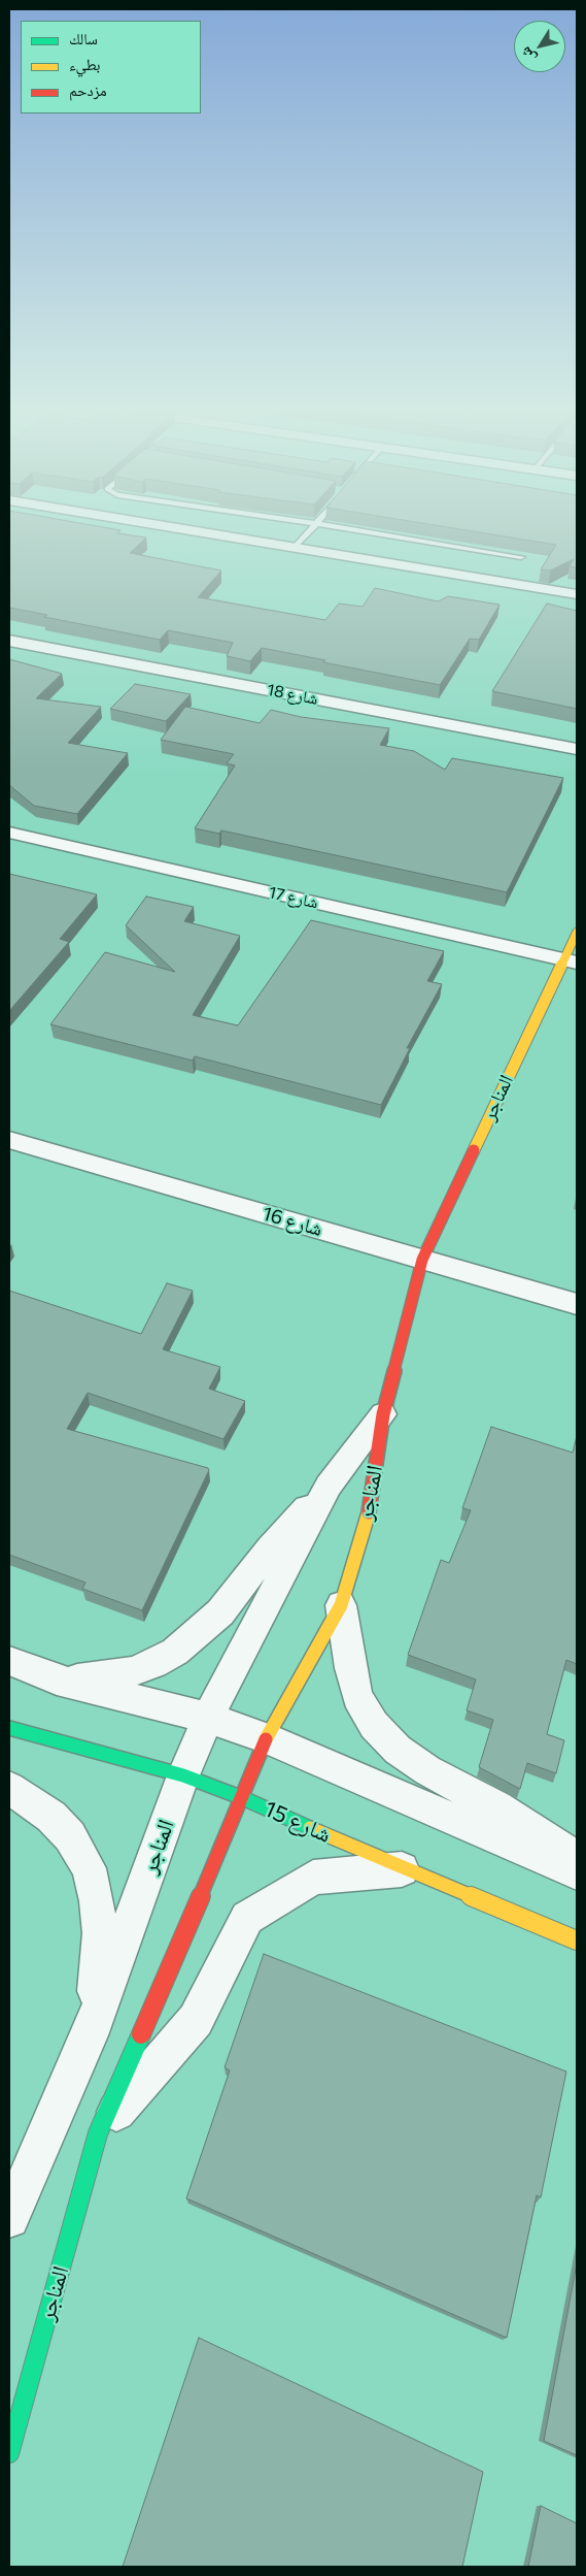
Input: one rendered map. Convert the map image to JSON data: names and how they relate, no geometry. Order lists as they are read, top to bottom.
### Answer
{
  "streets": {
    "street": [
      "شارع 18",
      "شارع 17",
      "المناجر",
      "شارع 16",
      "شارع 15"
    ]
  },
  "crossings": [
    ["شارع 17", "المناجر"],
    ["المناجر", "شارع 16"],
    ["المناجر", "شارع 15"]
  ],
  "legend": ["سالك", "بطيء", "مزدحم"],
  "north": "bottom left"
}
